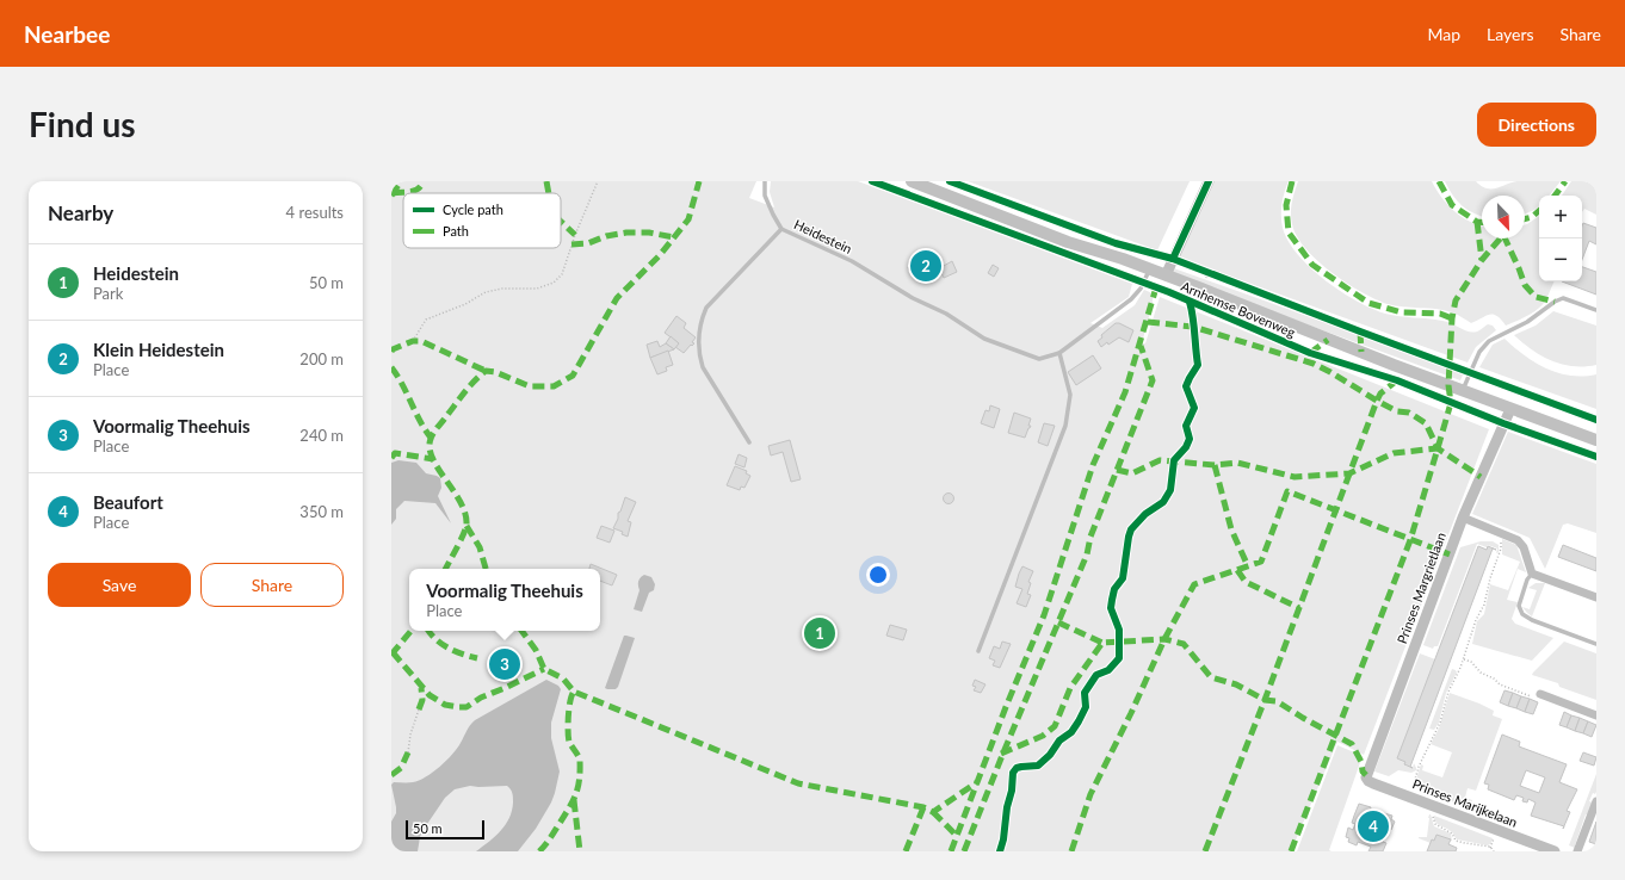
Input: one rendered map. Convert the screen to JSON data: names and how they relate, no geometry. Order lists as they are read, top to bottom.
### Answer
{
  "streets": {
    "main road": ["Arnhemse Bovenweg"],
    "street": ["Prinses Margrietlaan", "Prinses Marijkelaan"],
    "lane": ["Heidestein"]
  },
  "crossings": [
    ["Heidestein", "Arnhemse Bovenweg"],
    ["Arnhemse Bovenweg", "Prinses Margrietlaan"],
    ["Prinses Margrietlaan", "Prinses Marijkelaan"]
  ],
  "legend": ["Cycle path", "Path"],
  "scale_bar": "50 m",
  "north": "bottom right",
  "page": {
    "header": "Nearbee",
    "nav": ["Map", "Layers", "Share"],
    "buttons": [
      "Directions",
      ["Save", "Share"]
    ],
    "title": "Find us",
    "heading": ["Nearby", "4 results"],
    "map_buttons": ["+", "−"],
    "list": [
      {
        "mark": "1",
        "name": "Heidestein",
        "note": "Park",
        "value": "50 m"
      },
      {
        "mark": "2",
        "name": "Klein Heidestein",
        "note": "Place",
        "value": "200 m"
      },
      {
        "mark": "3",
        "name": "Voormalig Theehuis",
        "note": "Place",
        "value": "240 m"
      },
      {
        "mark": "4",
        "name": "Beaufort",
        "note": "Place",
        "value": "350 m"
      }
    ],
    "pins": [
      "2",
      "1",
      "3",
      "4"
    ],
    "popup": ["Voormalig Theehuis", "Place"],
    "scale": "50 m"
  }
}
